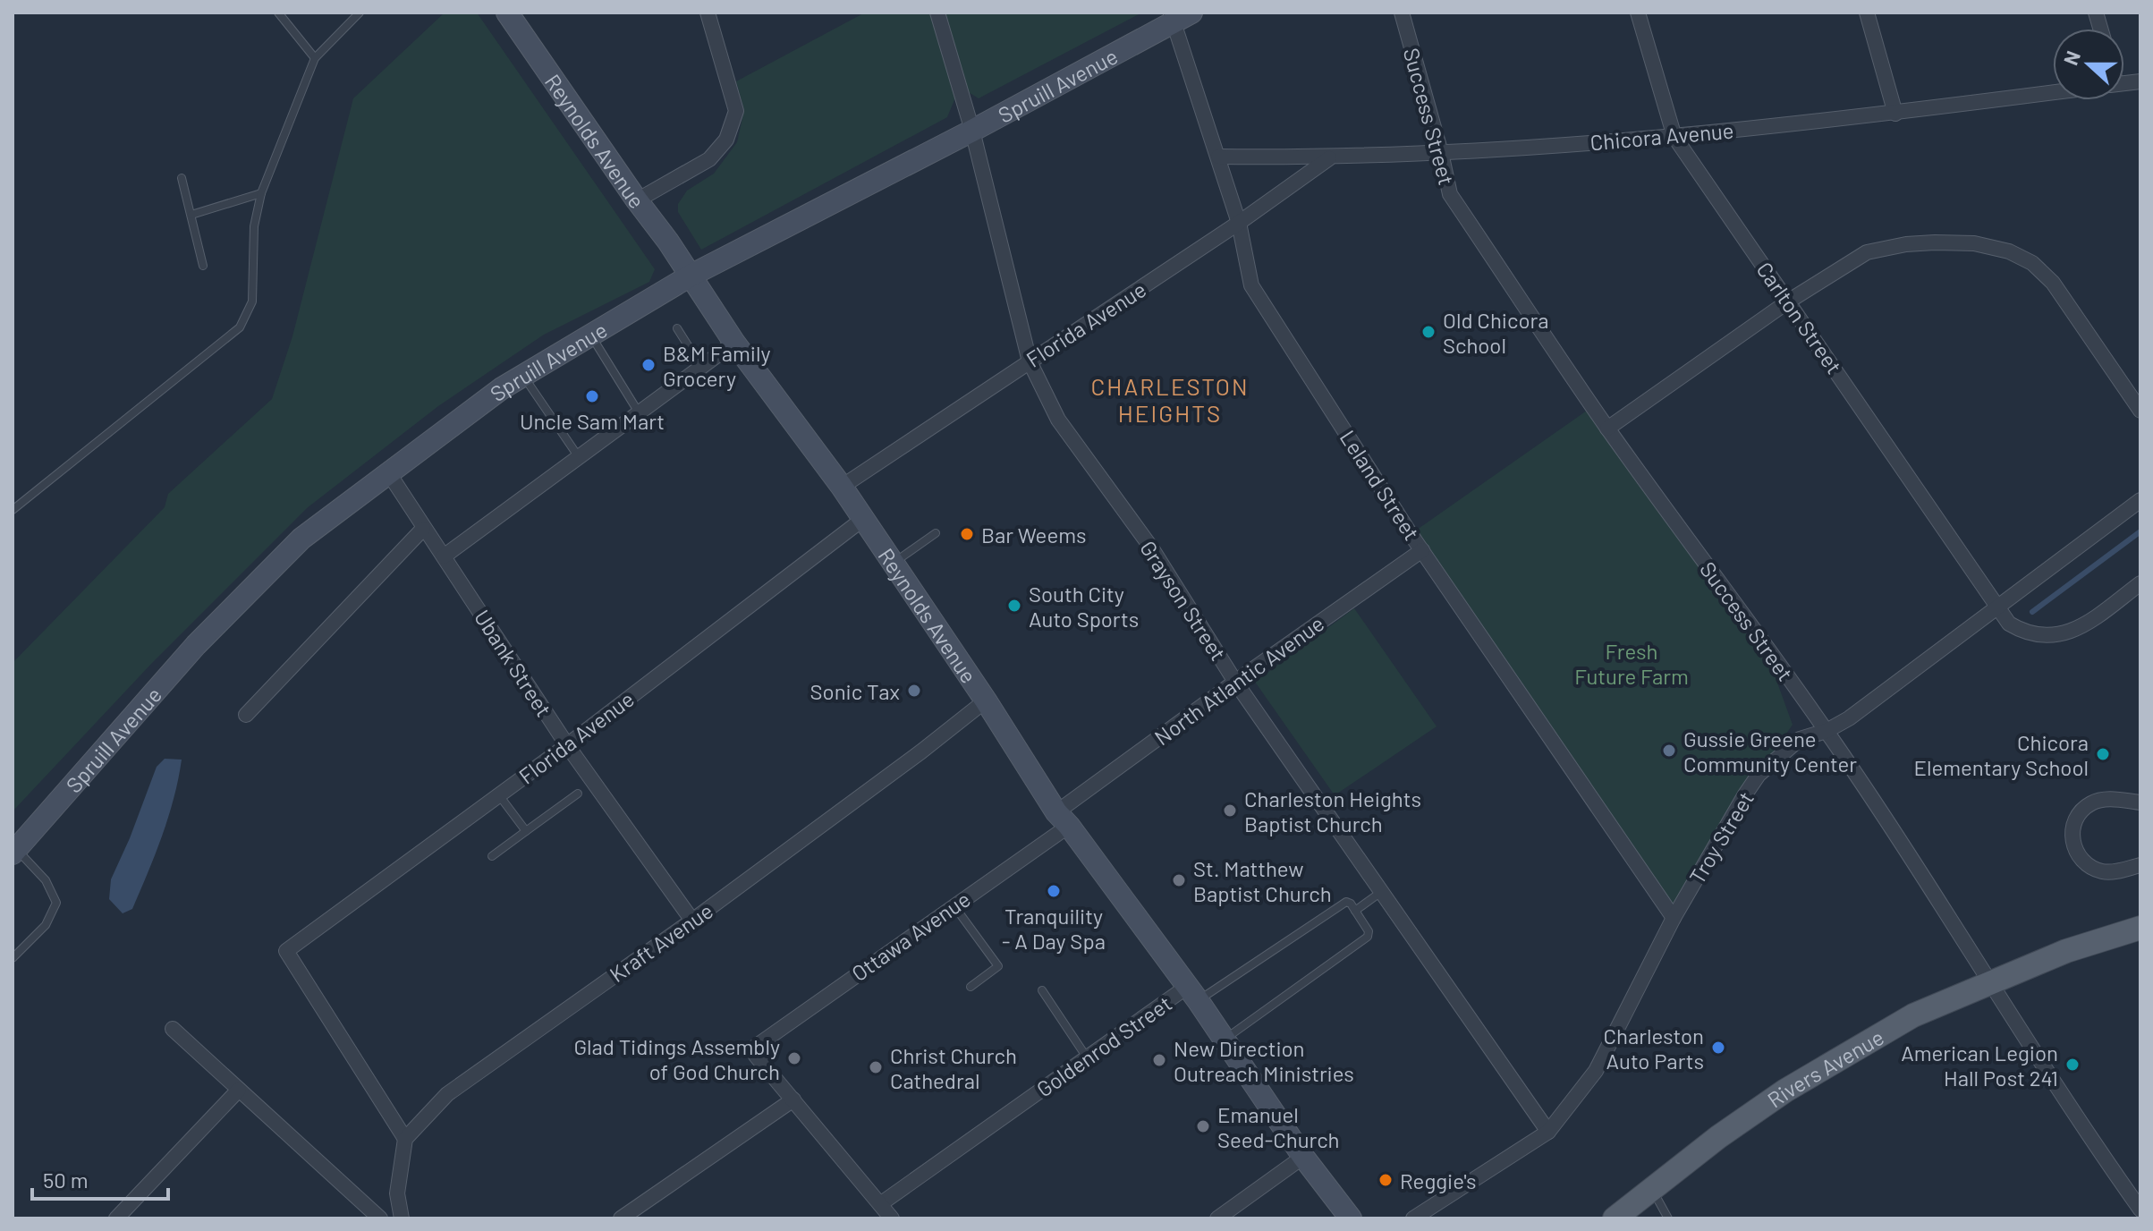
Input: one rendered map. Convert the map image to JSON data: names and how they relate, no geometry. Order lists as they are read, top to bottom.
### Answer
{
  "streets": {
    "main road": ["Rivers Avenue"],
    "street": [
      "Spruill Avenue",
      "Success Street",
      "Chicora Avenue",
      "Reynolds Avenue",
      "Carlton Street",
      "Florida Avenue",
      "Leland Street",
      "Grayson Street",
      "Ubank Street",
      "North Atlantic Avenue",
      "Troy Street",
      "Ottawa Avenue",
      "Kraft Avenue",
      "Goldenrod Street"
    ]
  },
  "crossings": [
    ["Spruill Avenue", "Reynolds Avenue"],
    ["Spruill Avenue", "Leland Street"],
    ["Spruill Avenue", "Grayson Street"],
    ["Spruill Avenue", "Ubank Street"],
    ["Success Street", "Chicora Avenue"],
    ["Success Street", "Troy Street"],
    ["Success Street", "Rivers Avenue"],
    ["Chicora Avenue", "Carlton Street"],
    ["Chicora Avenue", "Florida Avenue"],
    ["Chicora Avenue", "Leland Street"],
    ["Reynolds Avenue", "Florida Avenue"],
    ["Reynolds Avenue", "North Atlantic Avenue"],
    ["Reynolds Avenue", "Ottawa Avenue"],
    ["Reynolds Avenue", "Kraft Avenue"],
    ["Reynolds Avenue", "Goldenrod Street"],
    ["Carlton Street", "Troy Street"],
    ["Florida Avenue", "Leland Street"],
    ["Florida Avenue", "Grayson Street"],
    ["Florida Avenue", "Ubank Street"],
    ["Florida Avenue", "Kraft Avenue"],
    ["Leland Street", "North Atlantic Avenue"],
    ["Leland Street", "Troy Street"],
    ["Grayson Street", "North Atlantic Avenue"],
    ["Grayson Street", "Troy Street"],
    ["Ubank Street", "Kraft Avenue"],
    ["North Atlantic Avenue", "Ottawa Avenue"]
  ],
  "districts": ["CHARLESTON HEIGHTS"],
  "parks": ["Fresh Future Farm"],
  "places": [
    "Old Chicora School",
    "B&M Family Grocery",
    "Uncle Sam Mart",
    "Bar Weems",
    "South City Auto Sports",
    "Sonic Tax",
    "Gussie Greene Community Center",
    "Chicora Elementary School",
    "Charleston Heights Baptist Church",
    "St. Matthew Baptist Church",
    "Tranquility - A Day Spa",
    "Charleston Auto Parts",
    "Glad Tidings Assembly of God Church",
    "New Direction Outreach Ministries",
    "American Legion Hall Post 241",
    "Christ Church Cathedral",
    "Emanuel Seed-Church",
    "Reggie's"
  ],
  "scale_bar": "50 m",
  "north": "left"
}
